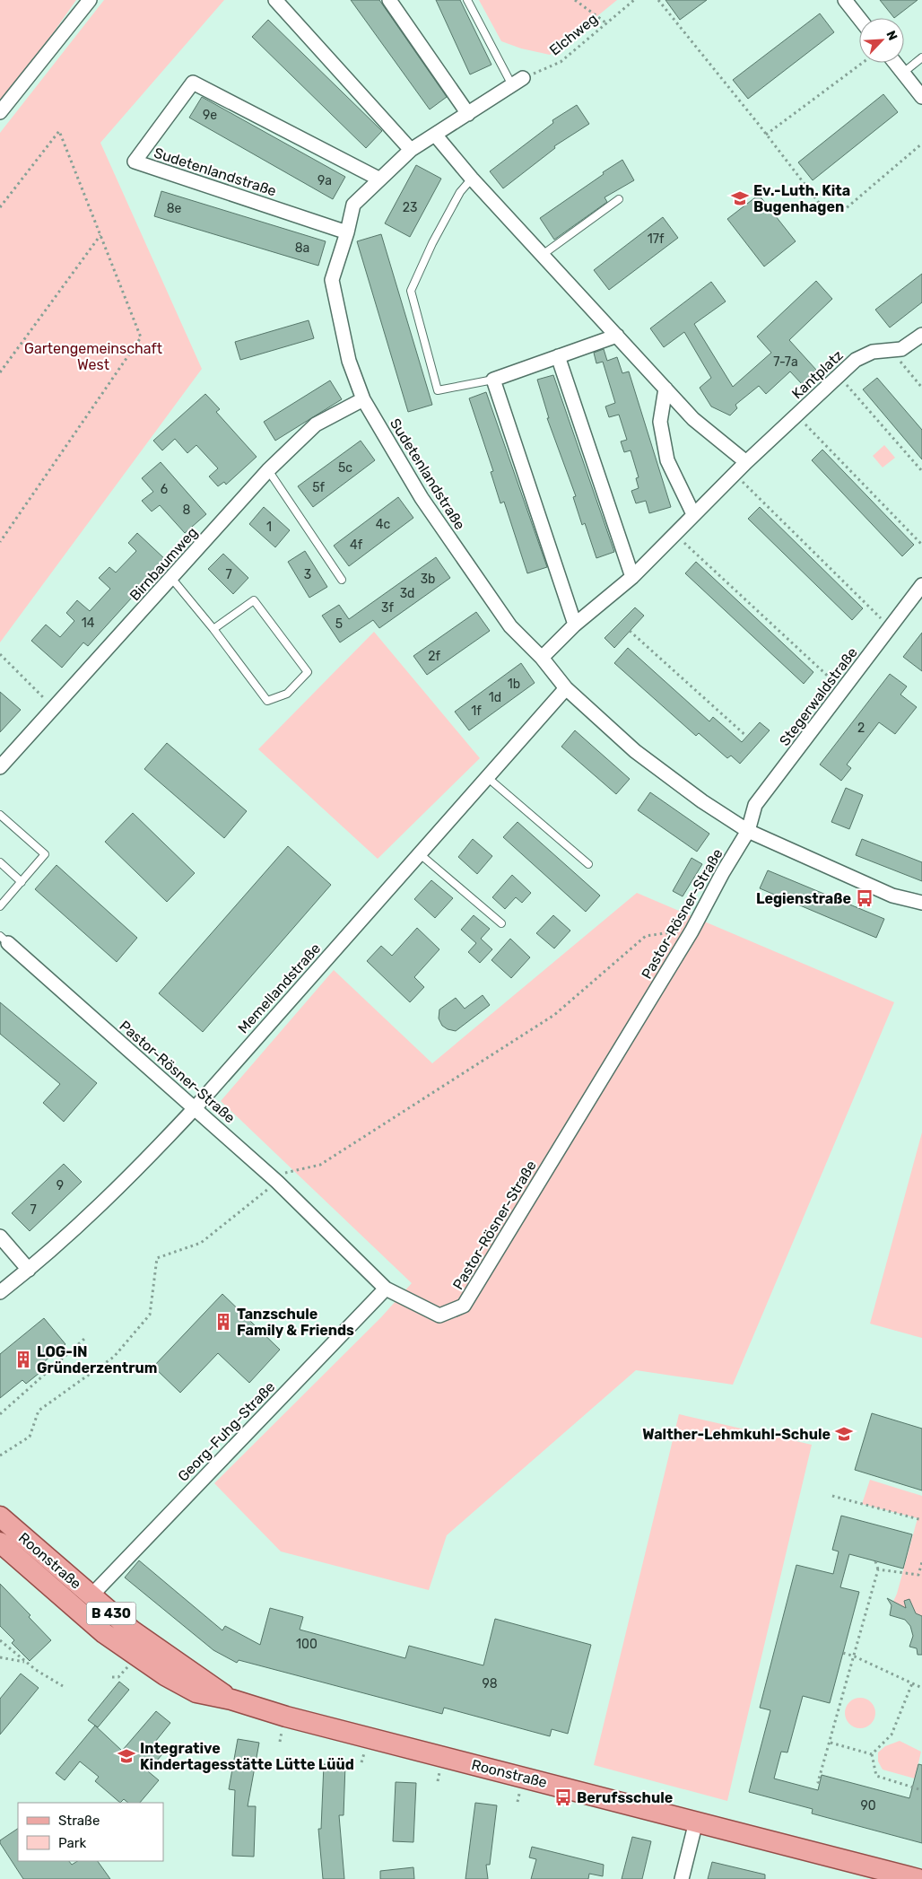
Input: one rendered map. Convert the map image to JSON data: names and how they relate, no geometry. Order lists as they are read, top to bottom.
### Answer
{
  "streets": {
    "main road": ["Roonstraße", "B 430"],
    "street": [
      "Sudetenlandstraße",
      "Kantplatz",
      "Birnbaumweg",
      "Stegerwaldstraße",
      "Pastor-Rösner-Straße",
      "Memellandstraße",
      "Georg-Fuhg-Straße"
    ],
    "path": ["Elchweg"]
  },
  "crossings": [
    ["Elchweg", "Sudetenlandstraße"],
    ["Sudetenlandstraße", "Birnbaumweg"],
    ["Sudetenlandstraße", "Memellandstraße"],
    ["Stegerwaldstraße", "Pastor-Rösner-Straße"],
    ["Pastor-Rösner-Straße", "Memellandstraße"],
    ["Pastor-Rösner-Straße", "Georg-Fuhg-Straße"],
    ["Georg-Fuhg-Straße", "Roonstraße"]
  ],
  "parks": ["Gartengemeinschaft West"],
  "places": {
    "school or university": ["Ev.-Luth. Kita Bugenhagen", "Walther-Lehmkuhl-Schule", "Integrative Kindertagesstätte Lütte Lüüd"],
    "bus stop": ["Legienstraße", "Berufsschule"],
    "building": ["Tanzschule Family & Friends", "LOG-IN Gründerzentrum"]
  },
  "house_numbers": [
    "9e",
    "9a",
    "23",
    "8e",
    "17f",
    "8a",
    "7-7a",
    "5c",
    "5f",
    "6",
    "8",
    "4c",
    "1",
    "4f",
    "7",
    "3",
    "3b",
    "3d",
    "3f",
    "14",
    "5",
    "2f",
    "1b",
    "1d",
    "1f",
    "2",
    "9",
    "7",
    "100",
    "98",
    "90"
  ],
  "legend": ["Straße", "Park"],
  "north": "top right"
}
